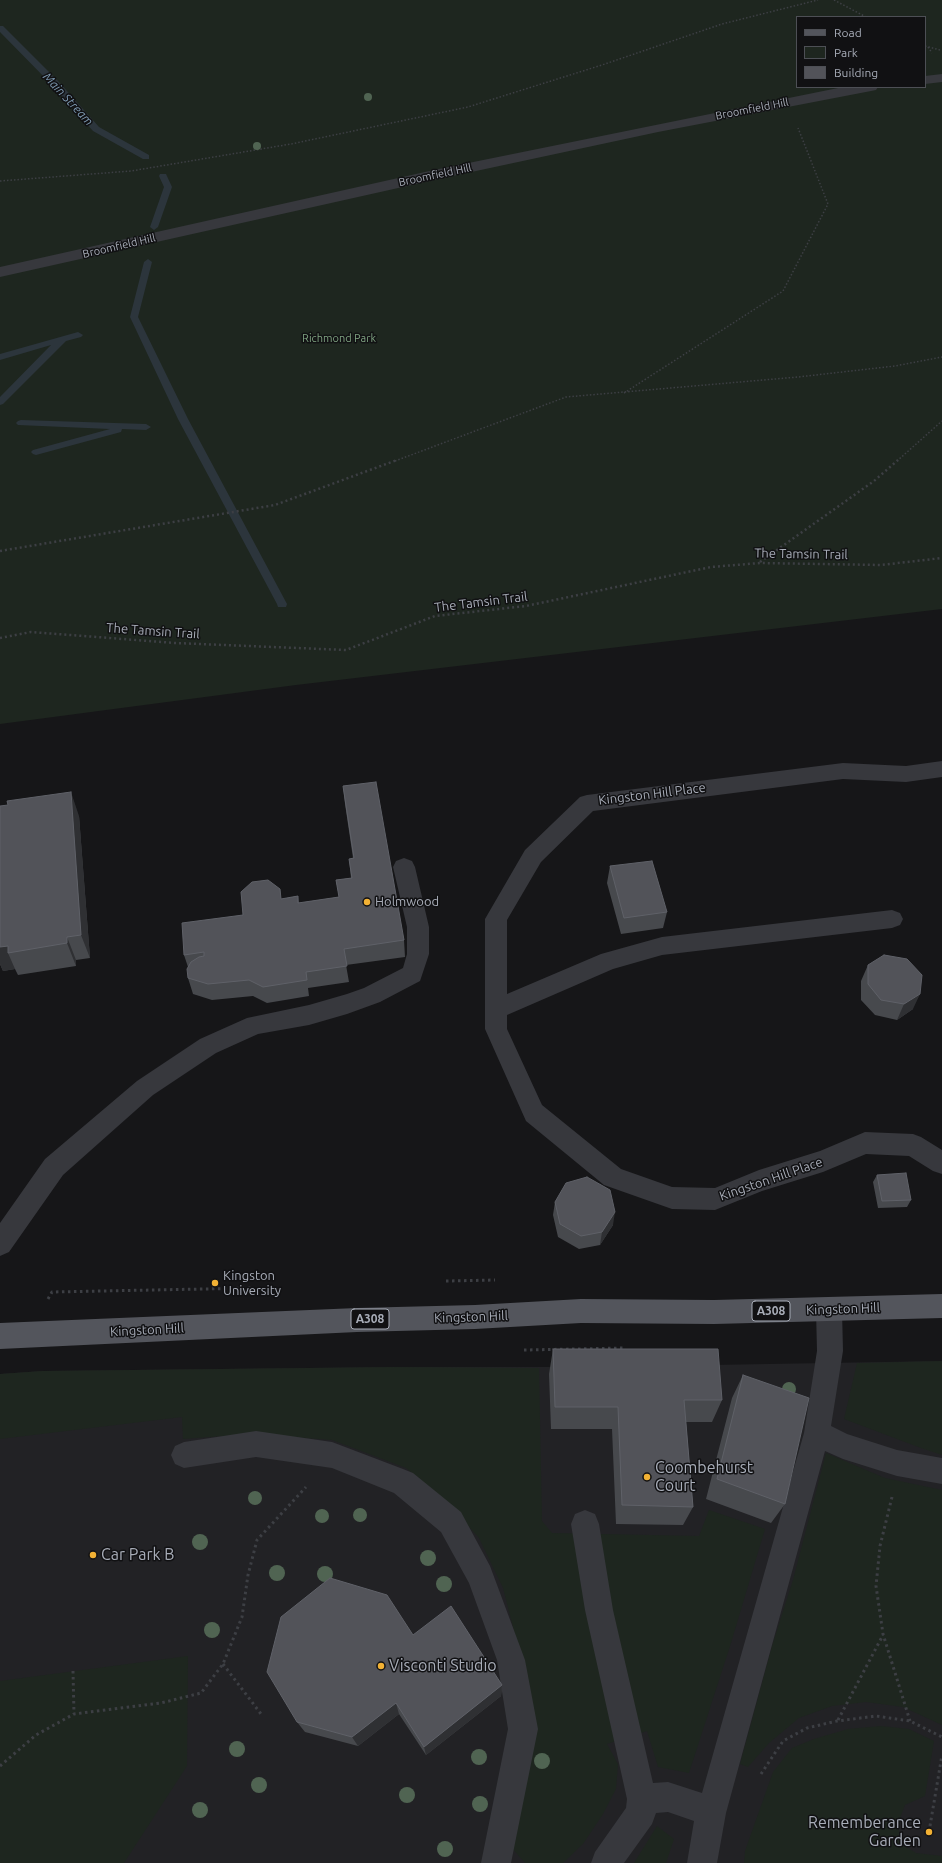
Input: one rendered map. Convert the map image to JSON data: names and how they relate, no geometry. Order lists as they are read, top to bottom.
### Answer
{
  "streets": {
    "main road": ["Kingston Hill", "A308"],
    "street": ["Broomfield Hill", "Kingston Hill Place"],
    "path": ["The Tamsin Trail"]
  },
  "water": ["Main Stream"],
  "parks": ["Richmond Park"],
  "places": [
    "Holmwood",
    "Kingston University",
    "Coombehurst Court",
    "Car Park B",
    "Visconti Studio",
    "Rememberance Garden"
  ],
  "legend": ["Road", "Park", "Building"]
}
